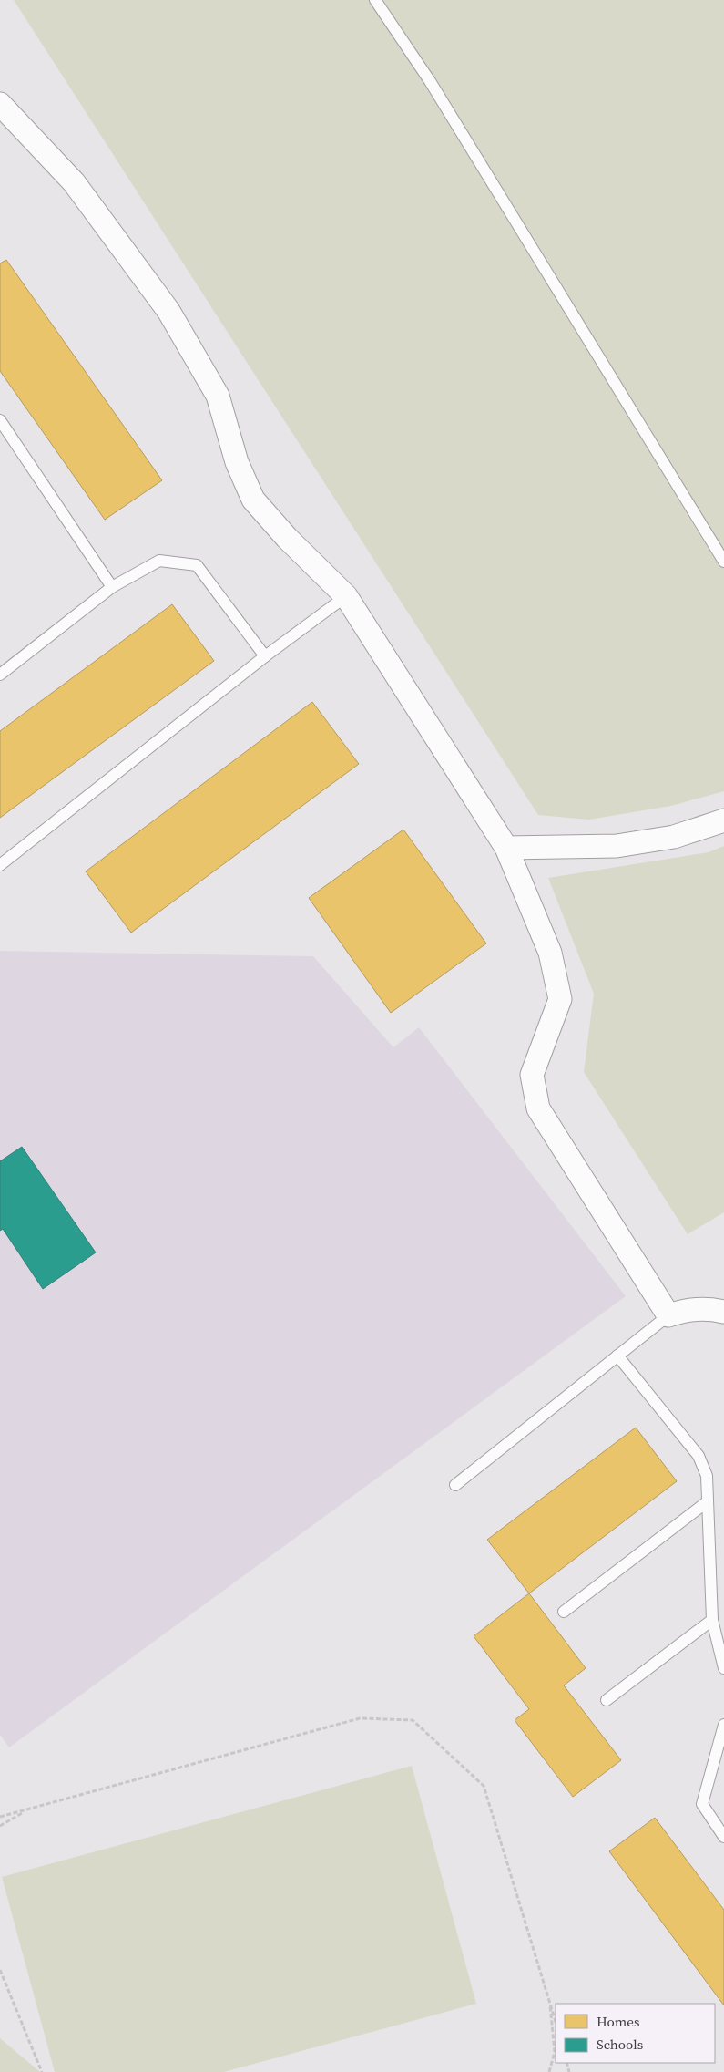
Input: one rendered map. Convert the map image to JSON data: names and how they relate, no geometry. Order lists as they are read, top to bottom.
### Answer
{
  "legend": ["Homes", "Schools"]
}
